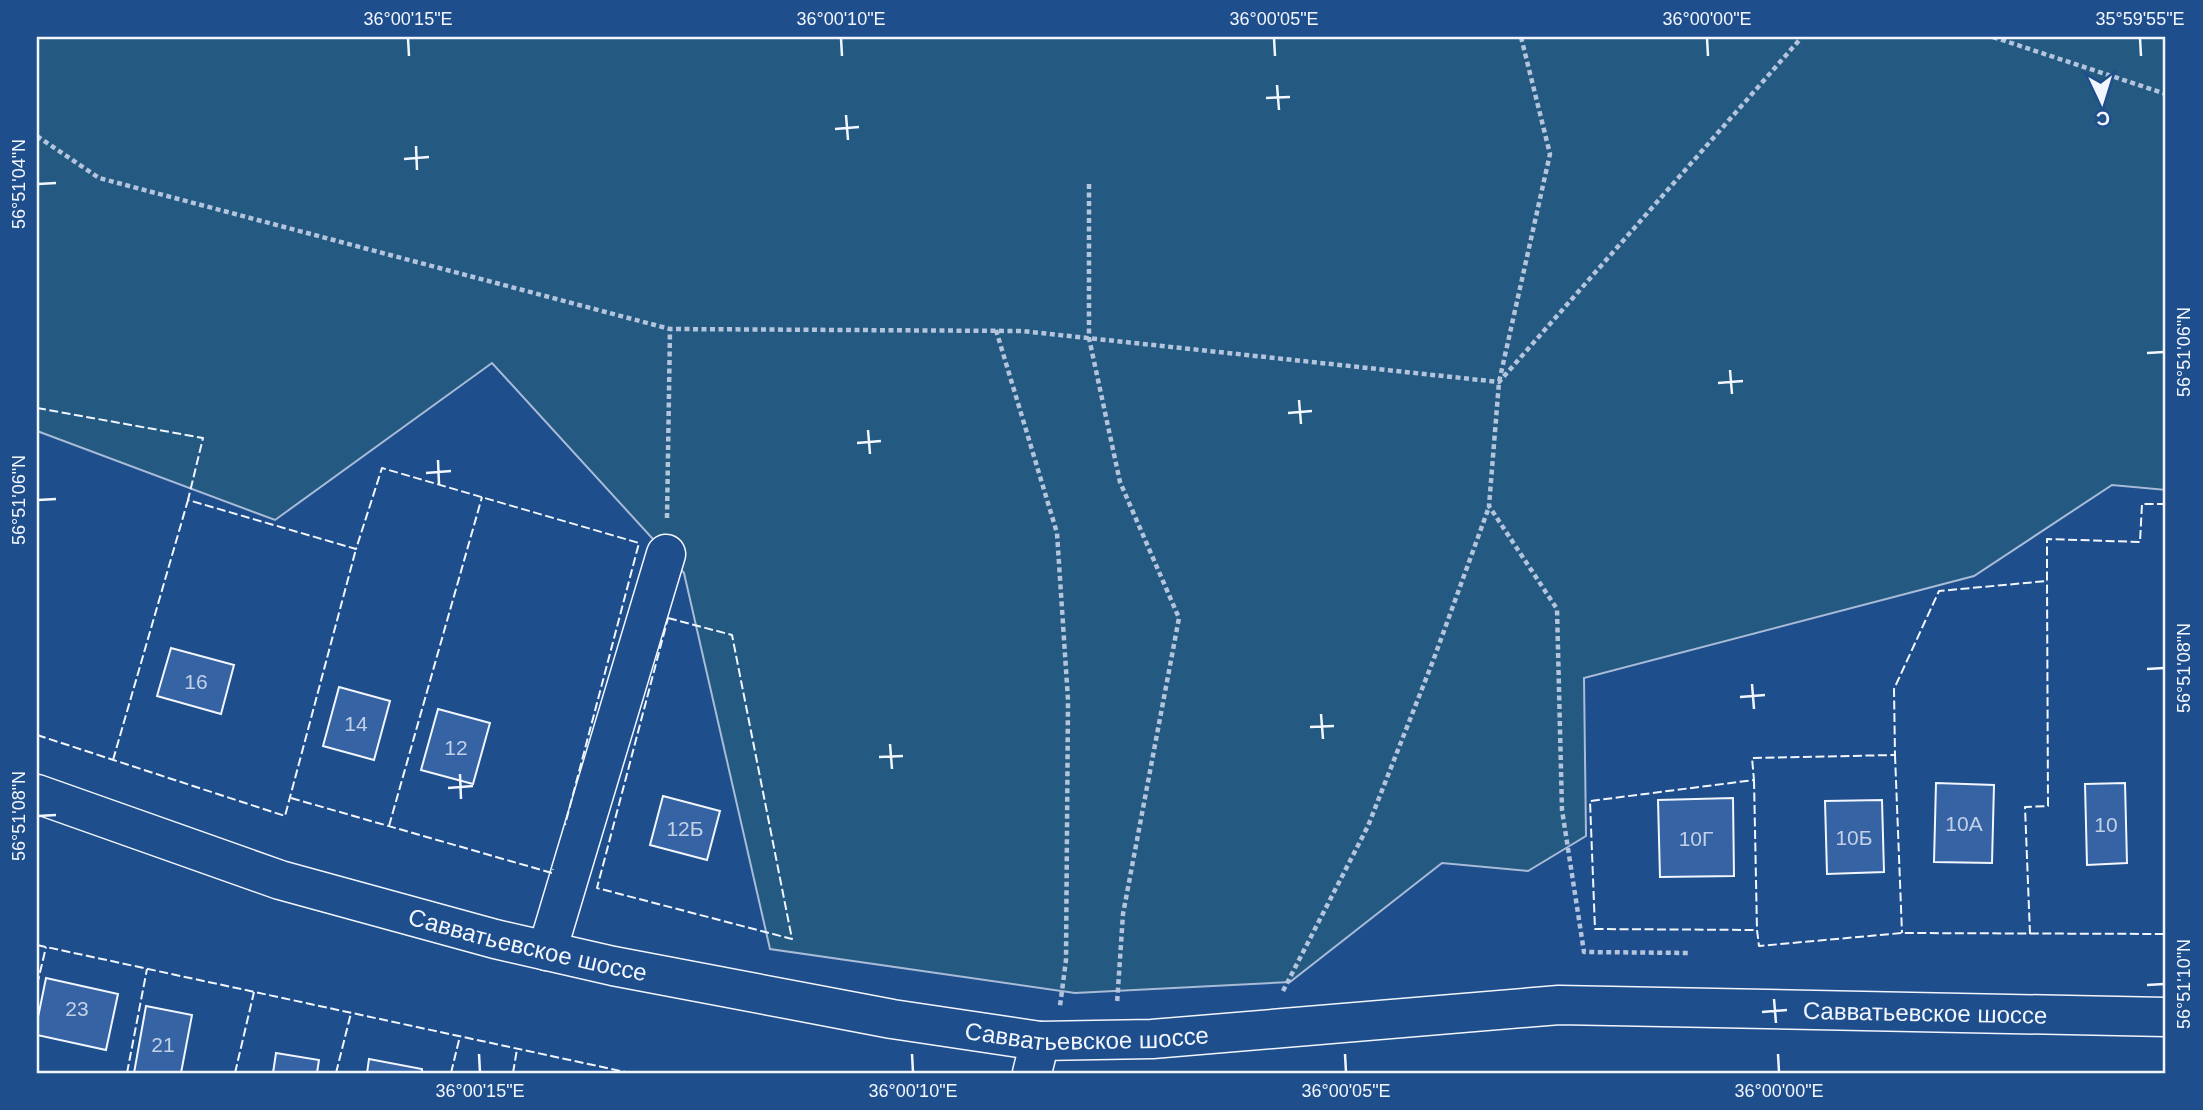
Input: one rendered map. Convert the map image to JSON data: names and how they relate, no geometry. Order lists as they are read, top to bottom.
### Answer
{
  "streets": {
    "main road": ["Савватьевское шоссе"]
  },
  "house_numbers": [
    "16",
    "14",
    "12",
    "10А",
    "10",
    "12Б",
    "10Б",
    "10Г",
    "23",
    "21"
  ],
  "north": "bottom",
  "coordinates": [
    "36°00'15\"E",
    "36°00'10\"E",
    "36°00'05\"E",
    "36°00'00\"E",
    "35°59'55\"E",
    "56°51'04\"N",
    "56°51'06\"N",
    "56°51'08\"N",
    "56°51'10\"N"
  ]
}
